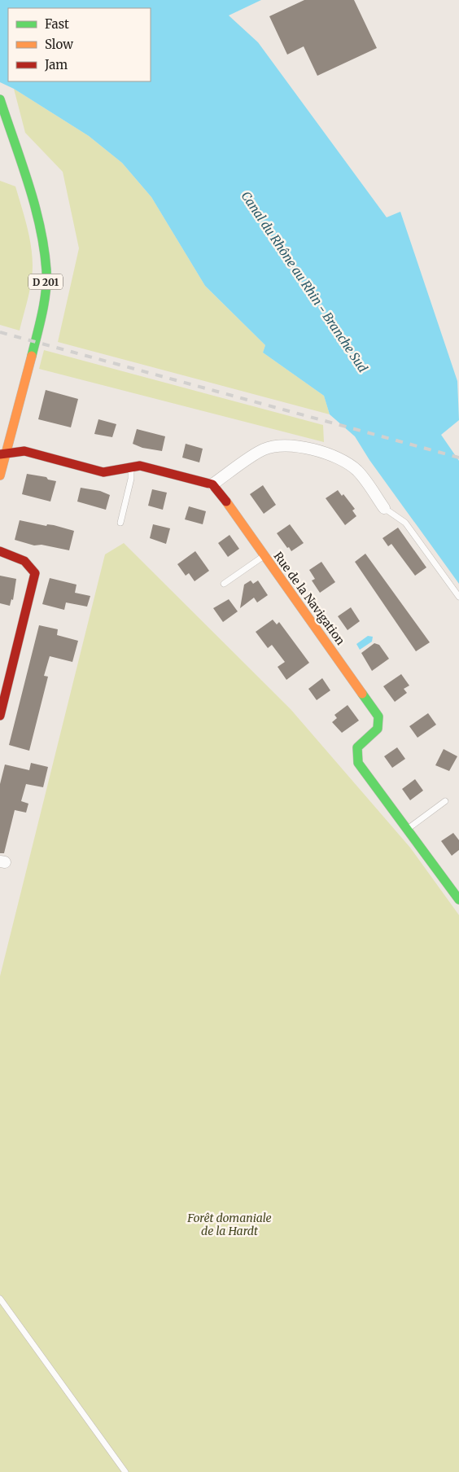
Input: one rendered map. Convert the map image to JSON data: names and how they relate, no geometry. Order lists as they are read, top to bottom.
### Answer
{
  "streets": {
    "street": ["D 201", "Rue de la Navigation"]
  },
  "water": ["Canal du Rhône au Rhin - Branche Sud"],
  "parks": ["Forêt domaniale de la Hardt"],
  "legend": ["Fast", "Slow", "Jam"]
}
